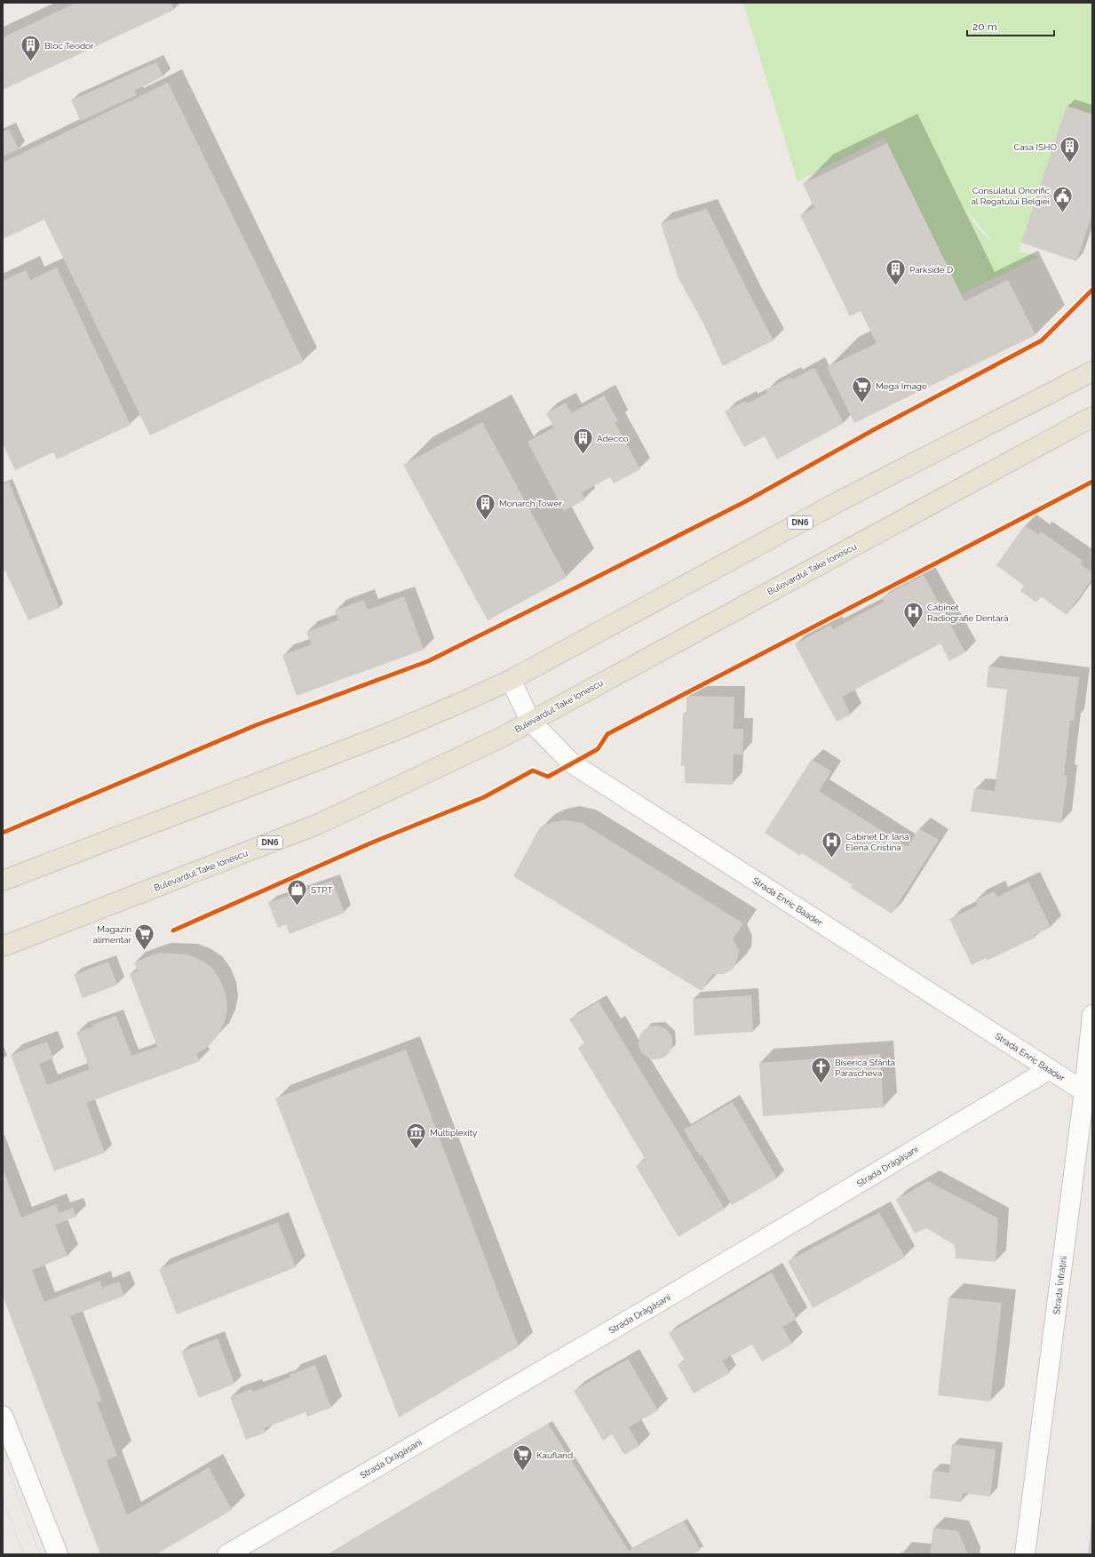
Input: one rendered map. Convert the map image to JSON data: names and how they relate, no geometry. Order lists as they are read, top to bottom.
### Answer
{
  "streets": {
    "main road": ["DN6", "Bulevardul Take Ionescu"],
    "street": ["Strada Enric Baader", "Strada Drăgășani", "Strada Înfrățirii"]
  },
  "crossings": [
    ["DN6", "Strada Enric Baader"],
    ["Bulevardul Take Ionescu", "Strada Enric Baader"],
    ["Strada Enric Baader", "Strada Drăgășani"],
    ["Strada Enric Baader", "Strada Înfrățirii"]
  ],
  "places": {
    "building": [
      "Bloc Teodor",
      "Casa ISHO",
      "Parkside D",
      "Adecco",
      "Monarch Tower"
    ],
    "public building": ["Consulatul Onorific al Regatului Belgiei"],
    "supermarket": ["Mega Image", "Magazin alimentar", "Kaufland"],
    "hospital": ["Cabinet Radiografie Dentară", "Cabinet Dr. Iana Elena Cristina"],
    "shop": ["STPT"],
    "church": ["Biserica Sfânta Parascheva"],
    "museum": ["Multiplexity"]
  },
  "scale_bar": "20 m"
}
